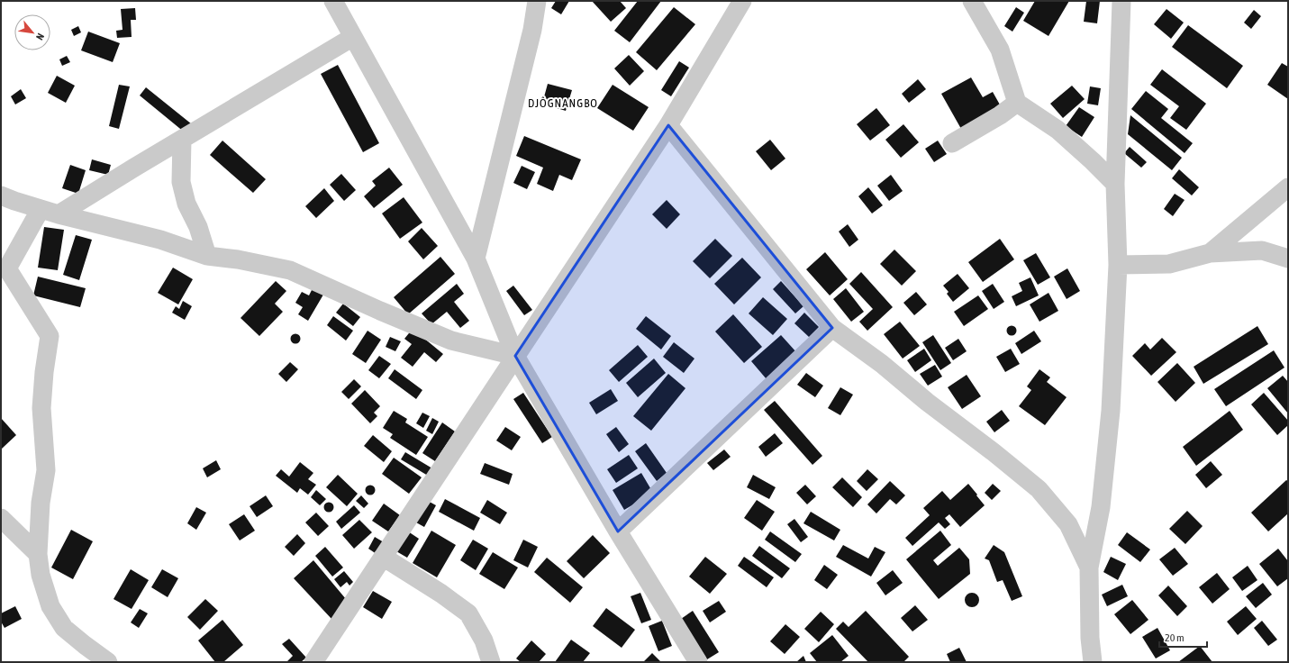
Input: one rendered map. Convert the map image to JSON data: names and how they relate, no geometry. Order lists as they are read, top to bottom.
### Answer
{
  "districts": ["DJÔGNANGBO"],
  "scale_bar": "20 m",
  "north": "bottom right"
}
